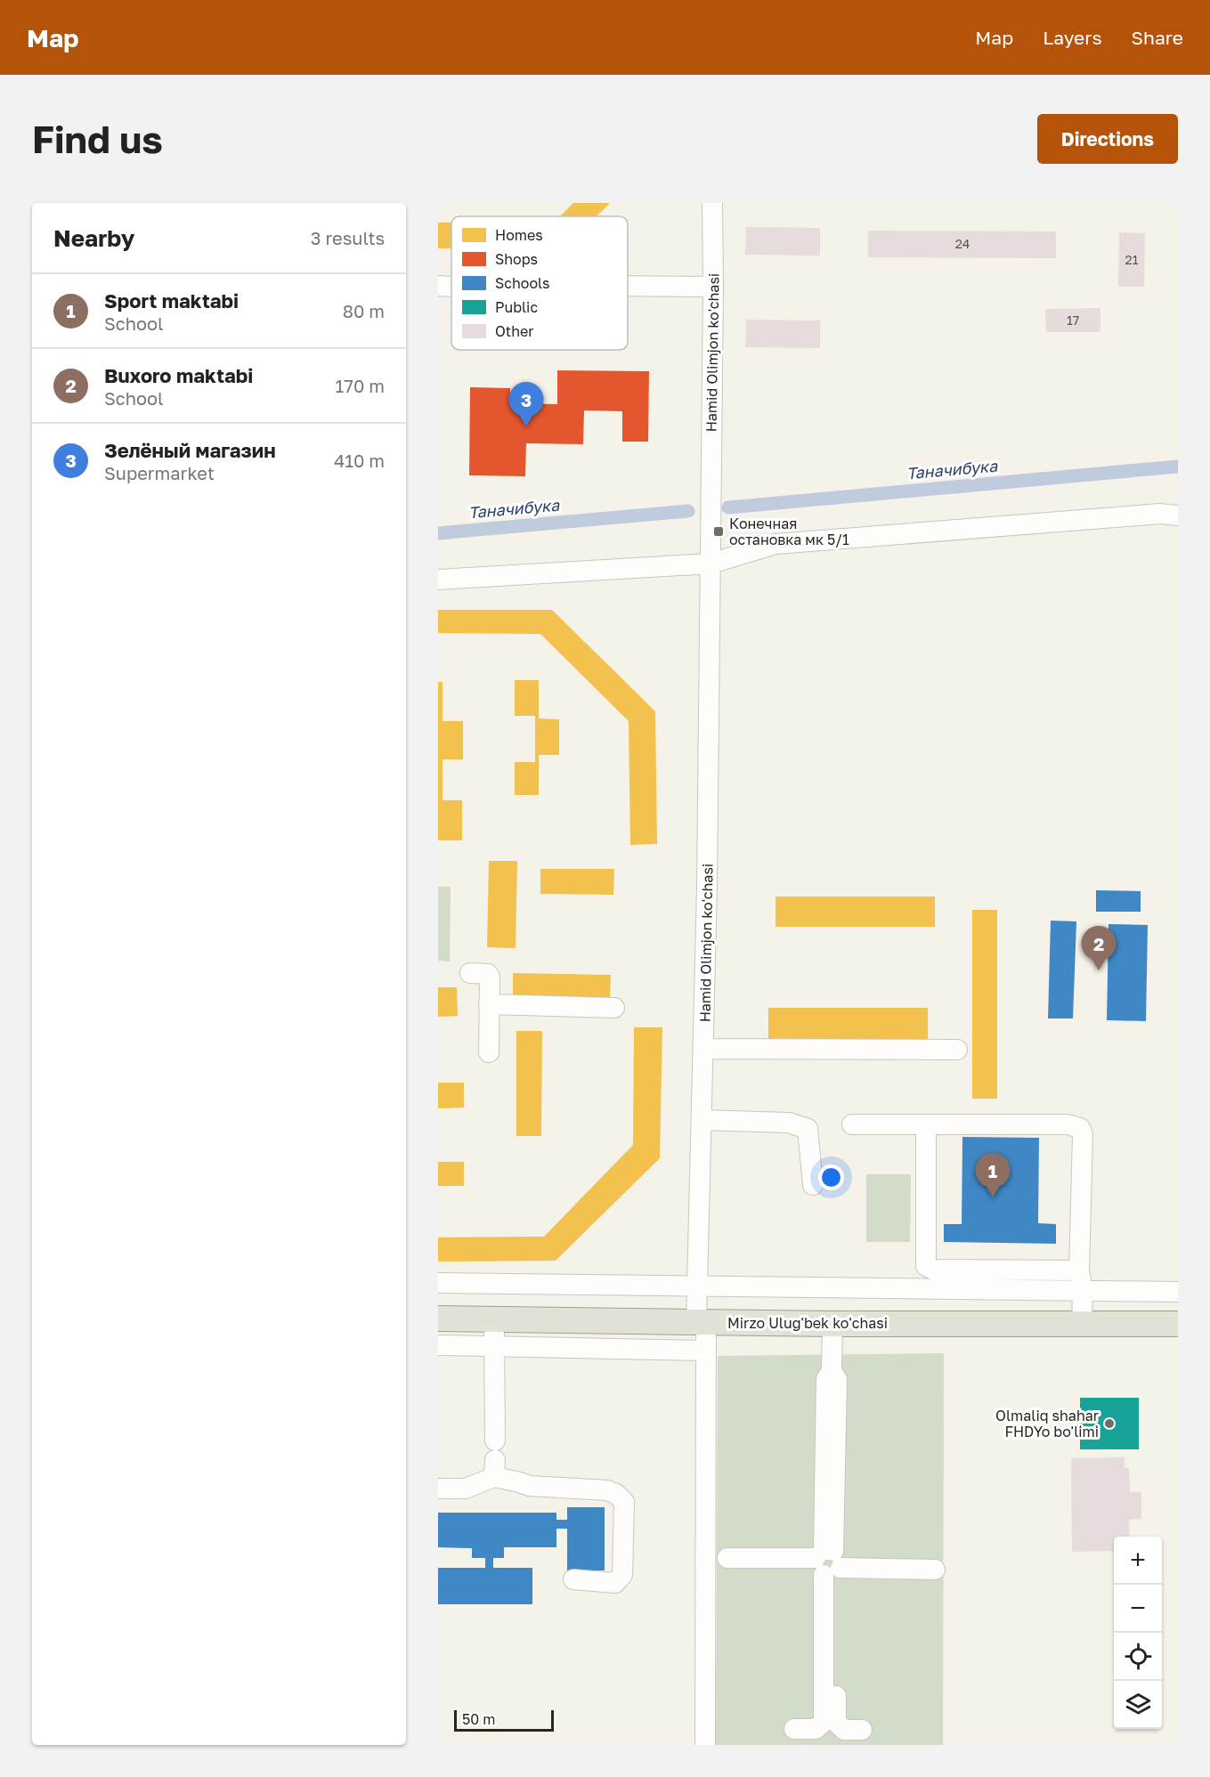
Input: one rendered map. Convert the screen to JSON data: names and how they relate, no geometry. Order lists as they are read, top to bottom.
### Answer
{
  "streets": {
    "main road": ["Mirzo Ulug'bek ko'chasi"],
    "street": ["Hamid Olimjon ko'chasi"]
  },
  "crossings": [
    ["Hamid Olimjon ko'chasi", "Mirzo Ulug'bek ko'chasi"]
  ],
  "water": ["Таначибука"],
  "places": {
    "transit": ["Конечная остановка мк 5/1"],
    "other": ["Olmaliq shahar FHDYo bo'limi"]
  },
  "house_numbers": ["24", "21", "17"],
  "legend": [
    "Homes",
    "Shops",
    "Schools",
    "Public",
    "Other"
  ],
  "scale_bar": "50 m",
  "page": {
    "header": "Map",
    "nav": ["Map", "Layers", "Share"],
    "buttons": "Directions",
    "title": "Find us",
    "heading": ["Nearby", "3 results"],
    "list": [
      {
        "mark": "1",
        "name": "Sport maktabi",
        "note": "School",
        "value": "80 m"
      },
      {
        "mark": "2",
        "name": "Buxoro maktabi",
        "note": "School",
        "value": "170 m"
      },
      {
        "mark": "3",
        "name": "Зелёный магазин",
        "note": "Supermarket",
        "value": "410 m"
      }
    ],
    "pins": ["3", "2", "1"],
    "map_buttons": ["+", "−"],
    "scale": "50 m"
  }
}
